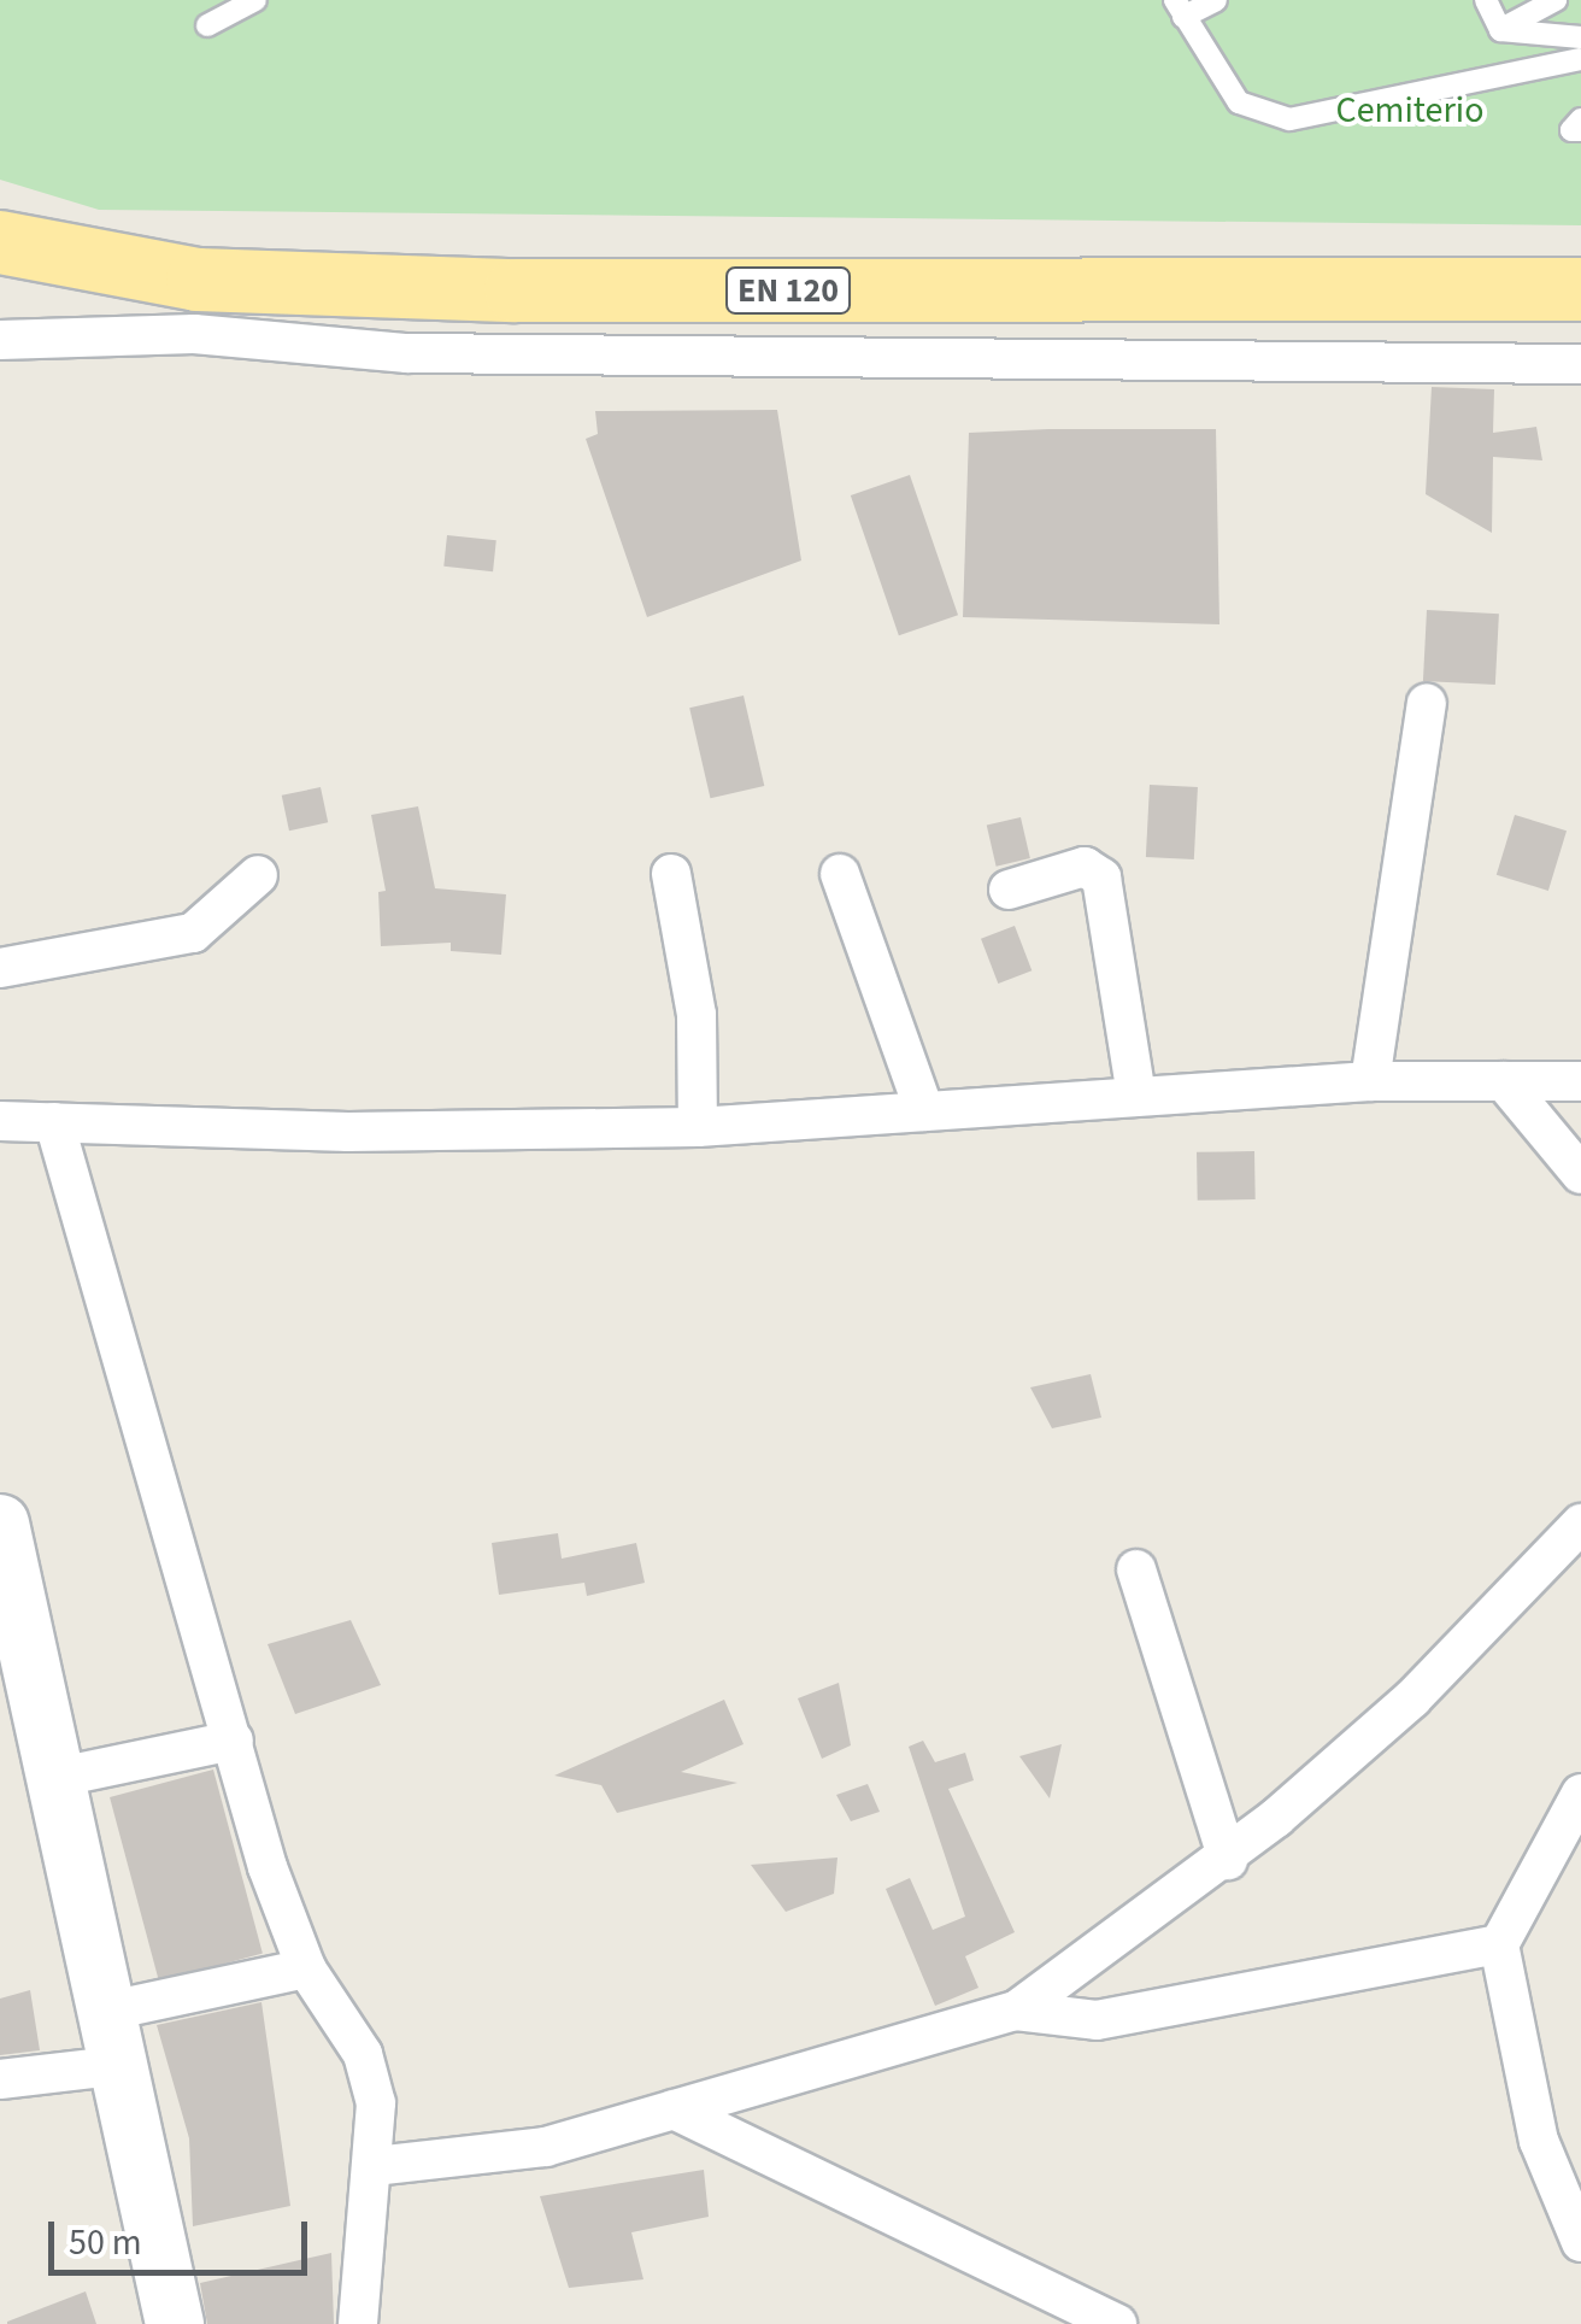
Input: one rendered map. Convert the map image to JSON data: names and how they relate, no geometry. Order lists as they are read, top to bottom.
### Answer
{
  "streets": {
    "main road": ["EN 120"]
  },
  "parks": ["Cemiterio"],
  "scale_bar": "50 m"
}
